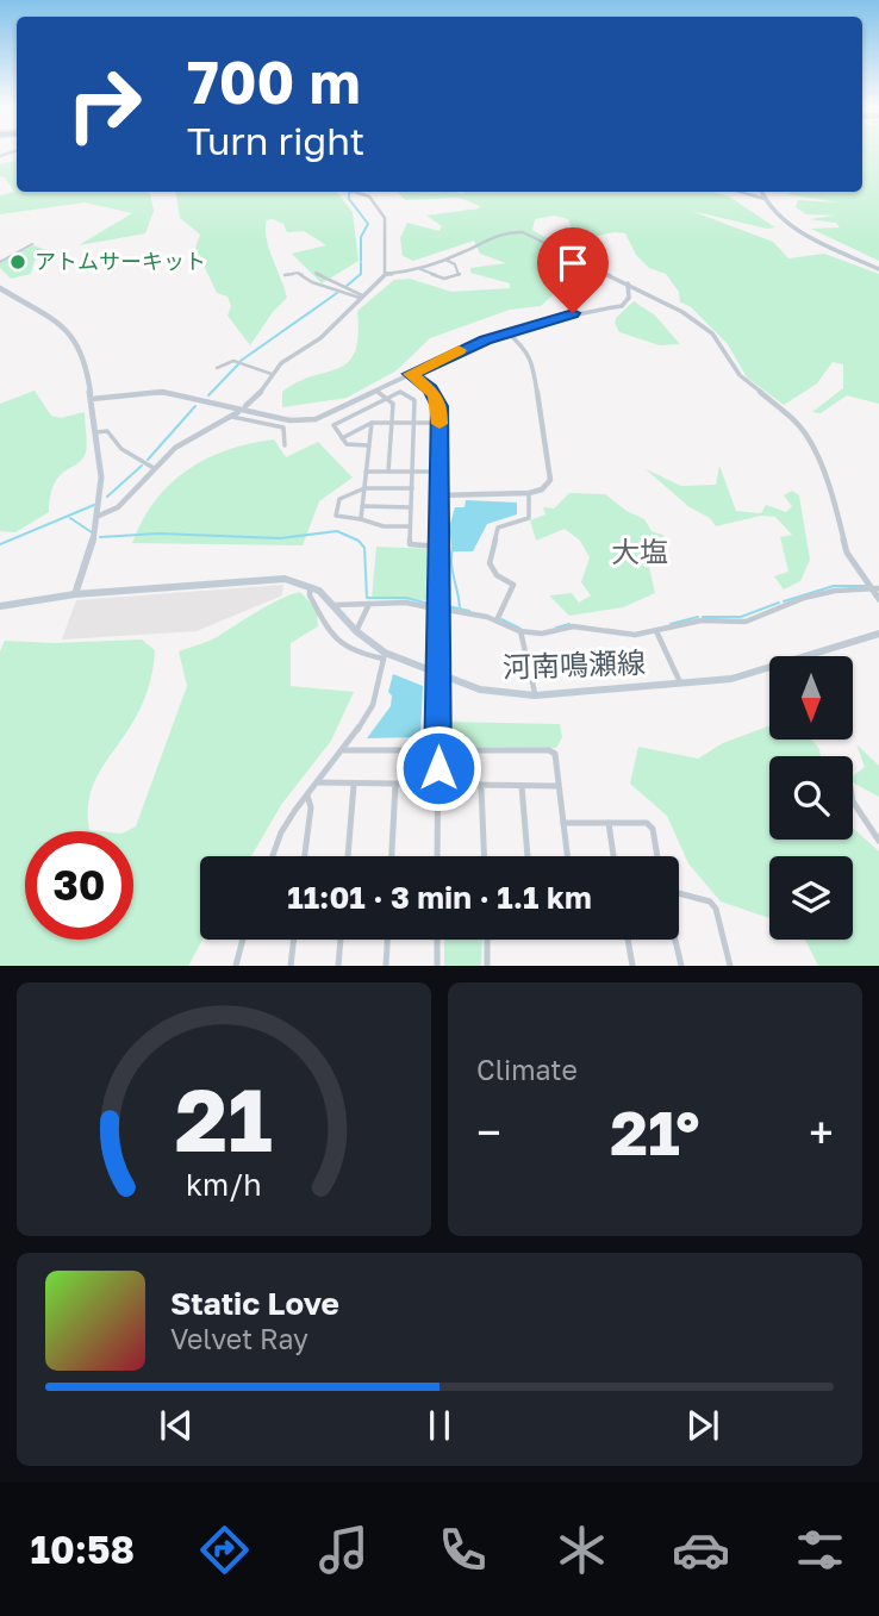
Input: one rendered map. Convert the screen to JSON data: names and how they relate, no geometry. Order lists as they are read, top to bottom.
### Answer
{
  "streets": {
    "main road": ["河南鳴瀬線"]
  },
  "districts": ["大塩"],
  "places": ["アトムサーキット"],
  "north": "bottom",
  "page": {
    "turn": ["700 m", "Turn right"],
    "limit": "30",
    "trip": "11:01 · 3 min · 1.1 km",
    "tile": "Climate",
    "heat": ["−", "21°", "+"],
    "song": ["Static Love", "Velvet Ray"],
    "tabs": "10:58",
    "gauge": ["21", "km/h"]
  }
}
